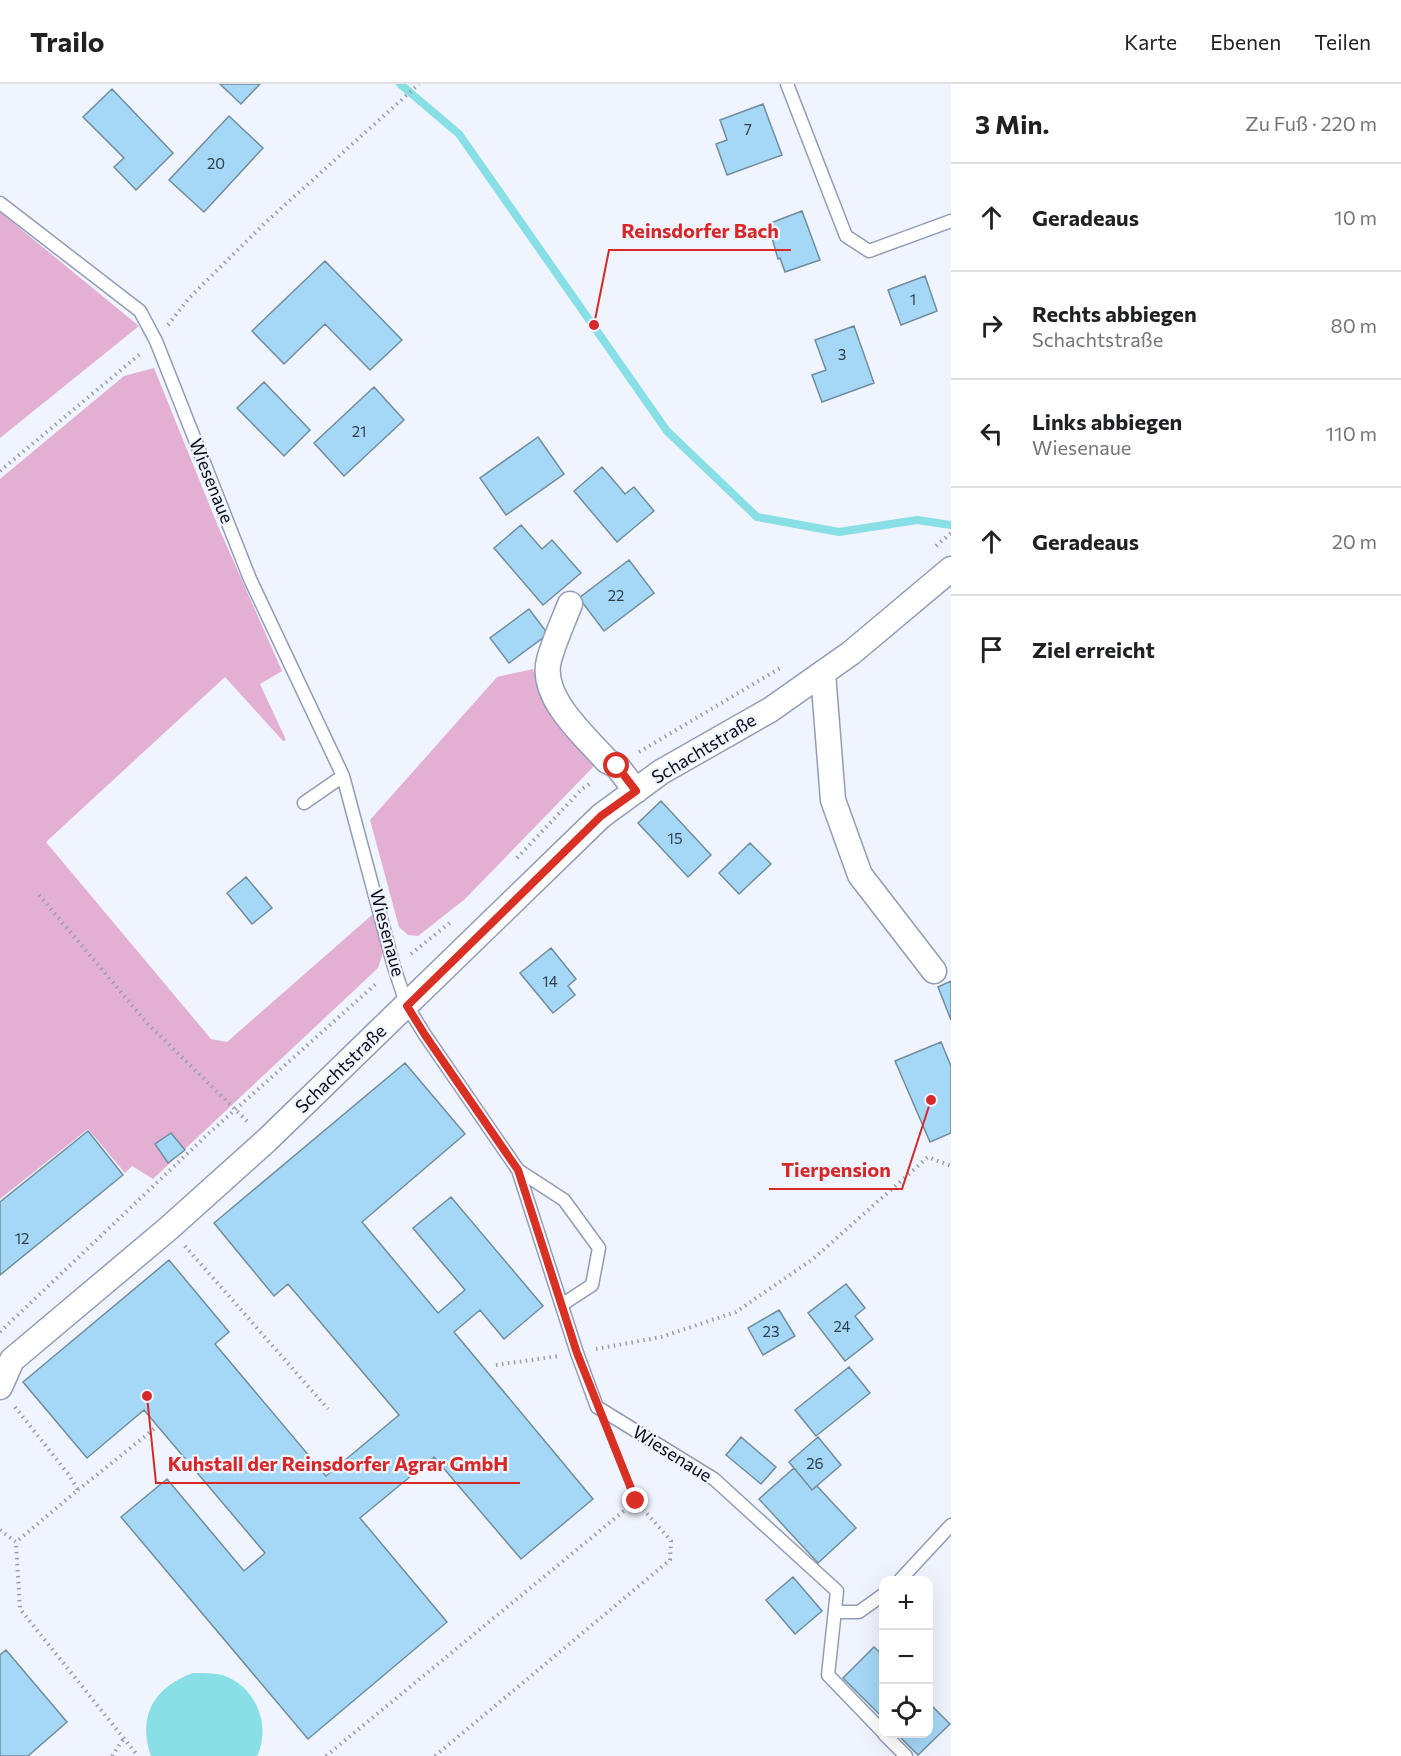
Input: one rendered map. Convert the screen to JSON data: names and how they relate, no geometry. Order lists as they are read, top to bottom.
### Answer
{
  "streets": {
    "street": ["Schachtstraße"],
    "lane": ["Wiesenaue"]
  },
  "crossings": [
    ["Wiesenaue", "Schachtstraße"]
  ],
  "places": ["Reinsdorfer Bach", "Tierpension", "Kuhstall der Reinsdorfer Agrar GmbH"],
  "house_numbers": [
    "7",
    "20",
    "1",
    "3",
    "21",
    "22",
    "15",
    "14",
    "12",
    "24",
    "23",
    "26"
  ],
  "page": {
    "header": "Trailo",
    "nav": ["Karte", "Ebenen", "Teilen"],
    "heading": ["3 Min.", "Zu Fuß · 220 m"],
    "list": [
      ["Geradeaus", "10 m"],
      ["Rechts abbiegen", "Schachtstraße", "80 m"],
      ["Links abbiegen", "Wiesenaue", "110 m"],
      ["Geradeaus", "20 m"],
      "Ziel erreicht"
    ],
    "map_buttons": ["+", "−"]
  }
}
